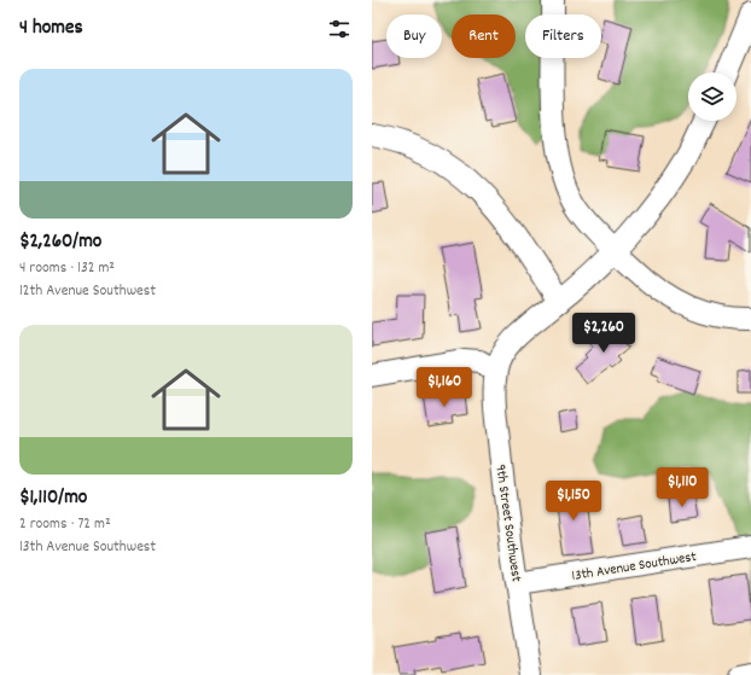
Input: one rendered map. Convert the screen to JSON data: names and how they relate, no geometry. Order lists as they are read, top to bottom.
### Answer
{
  "streets": {
    "street": ["9th Street Southwest", "13th Avenue Southwest"]
  },
  "crossings": [
    ["9th Street Southwest", "13th Avenue Southwest"]
  ],
  "page": {
    "heading": "4 homes",
    "chip": ["Buy", "Rent", "Filters"],
    "list": [
      {
        "name": "$2,260/mo",
        "note": "4 rooms · 132 m² · 12th Avenue Southwest"
      },
      {
        "name": "$1,110/mo",
        "note": "2 rooms · 72 m² · 13th Avenue Southwest"
      }
    ],
    "price": [
      "$2,260",
      "$1,160",
      "$1,110",
      "$1,150"
    ]
  }
}
